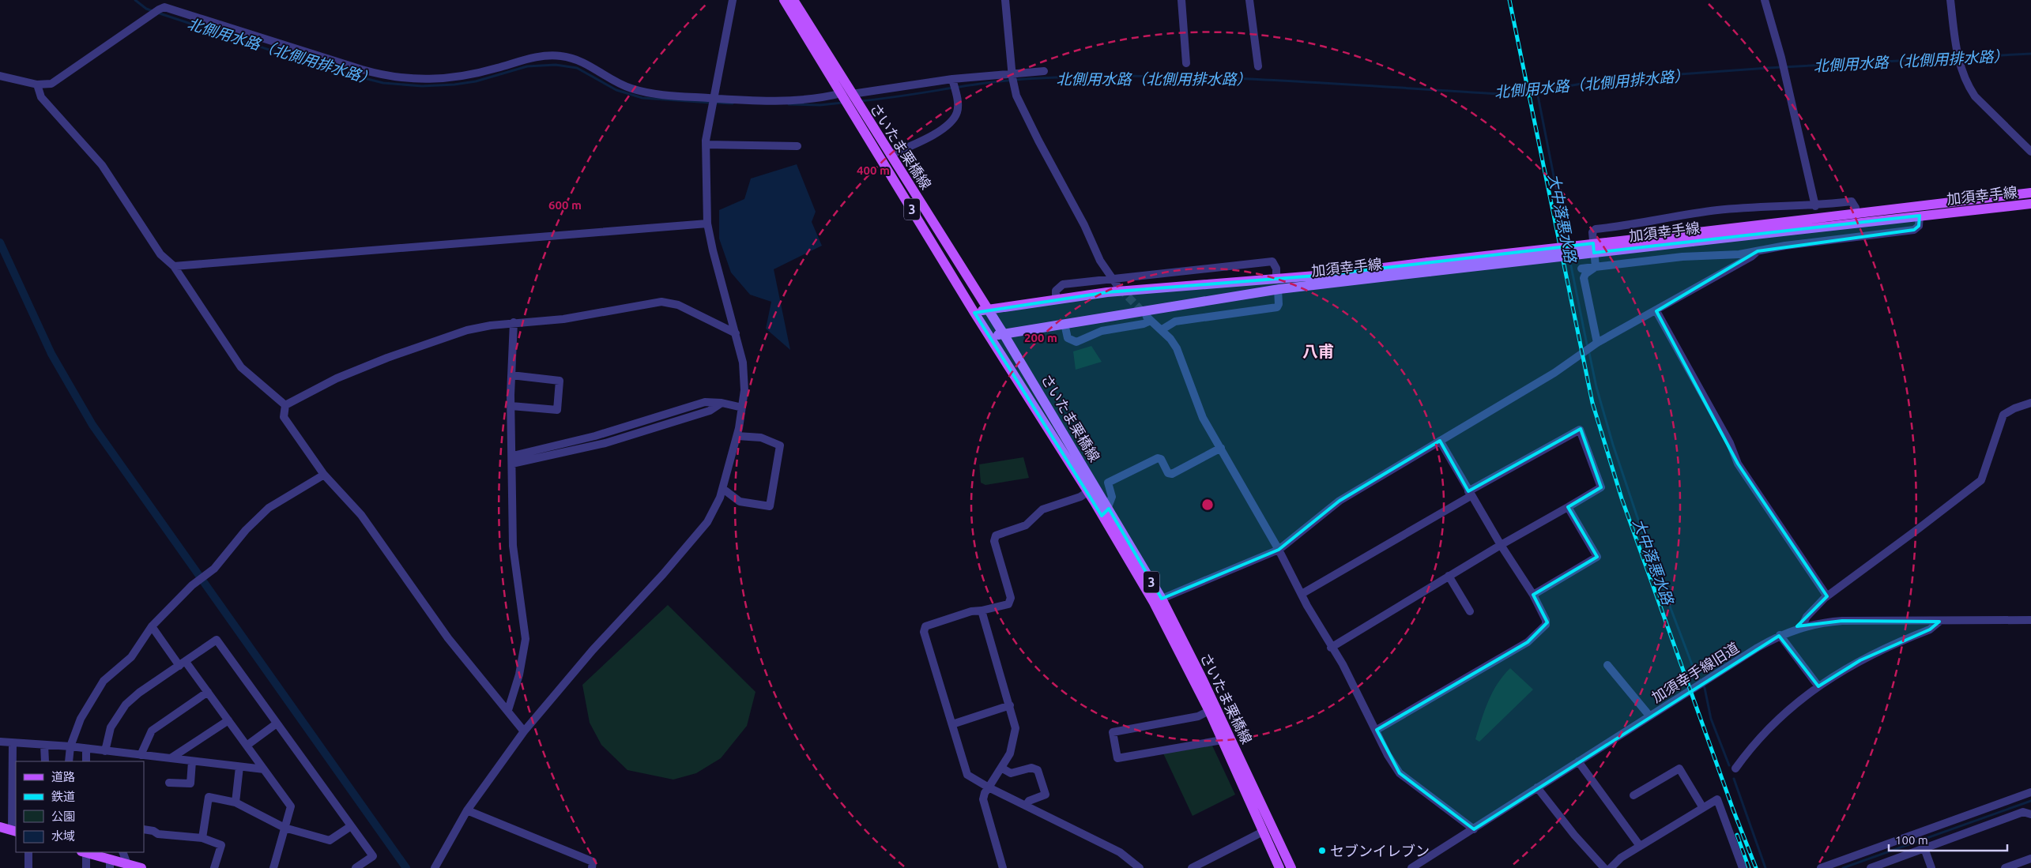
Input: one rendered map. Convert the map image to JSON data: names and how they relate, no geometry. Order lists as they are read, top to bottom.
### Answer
{
  "streets": {
    "main road": ["さいたま栗橋線", "加須幸手線", "3"],
    "street": ["加須幸手線旧道"]
  },
  "crossings": [
    ["さいたま栗橋線", "加須幸手線"]
  ],
  "districts": ["八甫"],
  "water": ["北側用水路（北側用排水路）", "大中落悪水路"],
  "places": ["セブンイレブン"],
  "legend": [
    "道路",
    "鉄道",
    "公園",
    "水域"
  ],
  "scale_bar": "100 m",
  "rings": ["400 m", "600 m", "200 m"]
}
